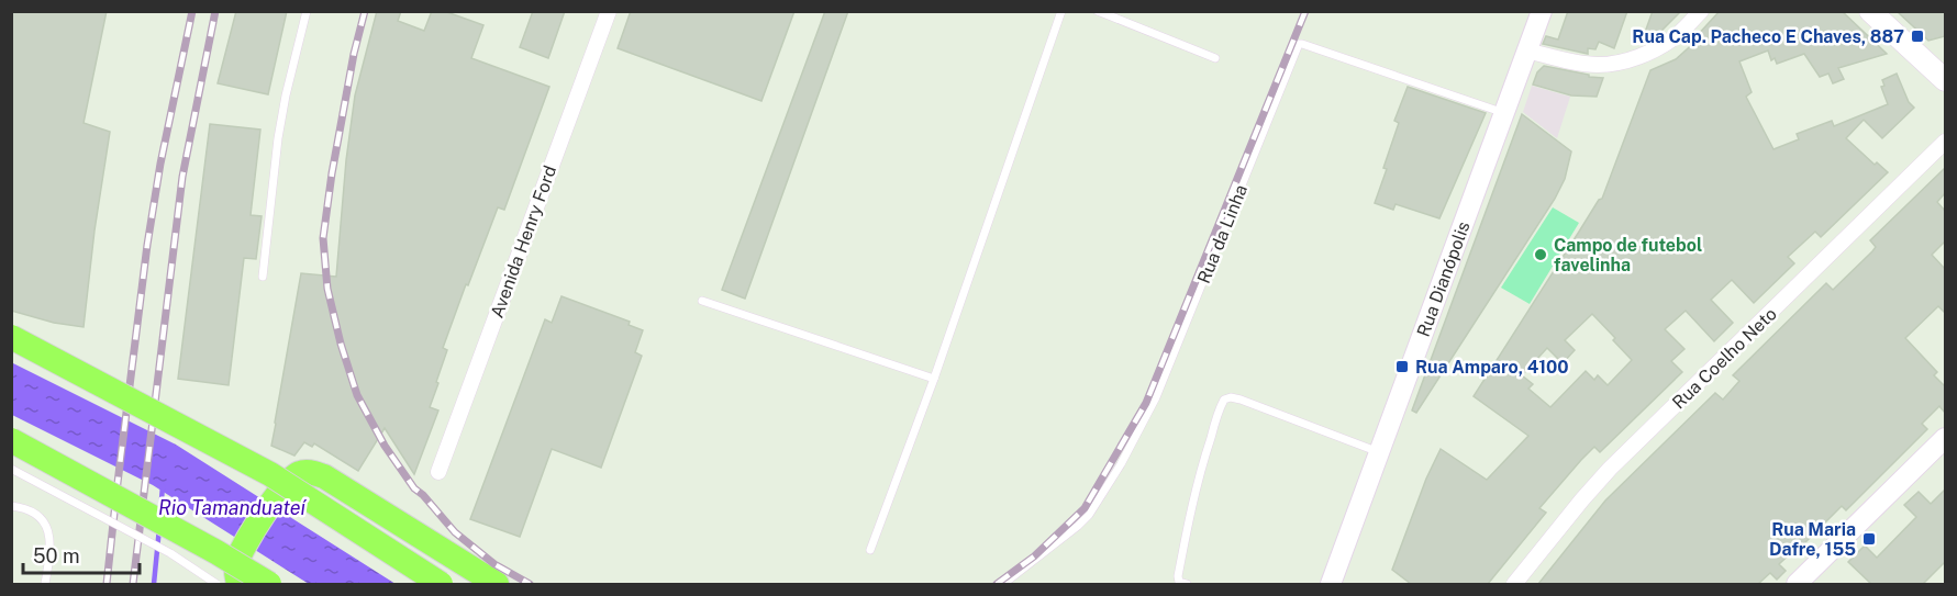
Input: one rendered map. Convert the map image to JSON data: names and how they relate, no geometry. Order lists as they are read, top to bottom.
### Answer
{
  "streets": {
    "street": ["Avenida Henry Ford", "Rua Dianópolis", "Rua Coelho Neto"],
    "lane": ["Rua da Linha"]
  },
  "crossings": [
    ["Rua da Linha", "Rua Dianópolis"]
  ],
  "water": ["Rio Tamanduateí"],
  "places": {
    "transit": ["Rua Cap. Pacheco E Chaves, 887", "Rua Amparo, 4100", "Rua Maria Dafre, 155"],
    "other": ["Campo de futebol favelinha"]
  },
  "scale_bar": "50 m"
}
